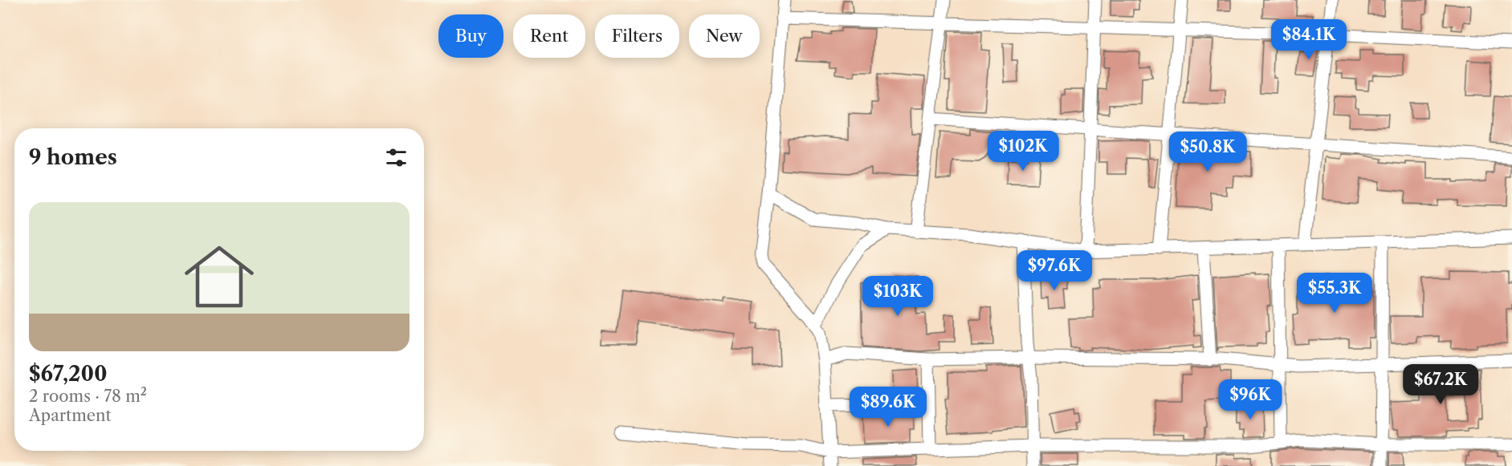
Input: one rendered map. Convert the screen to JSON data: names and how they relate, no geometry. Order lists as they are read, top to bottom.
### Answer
{
  "page": {
    "chip": [
      "Buy",
      "Rent",
      "Filters",
      "New"
    ],
    "price": [
      "$84.1K",
      "$102K",
      "$50.8K",
      "$97.6K",
      "$55.3K",
      "$103K",
      "$67.2K",
      "$96K",
      "$89.6K"
    ],
    "heading": "9 homes",
    "list": [
      {
        "name": "$67,200",
        "note": "2 rooms · 78 m² · Apartment"
      }
    ]
  }
}
